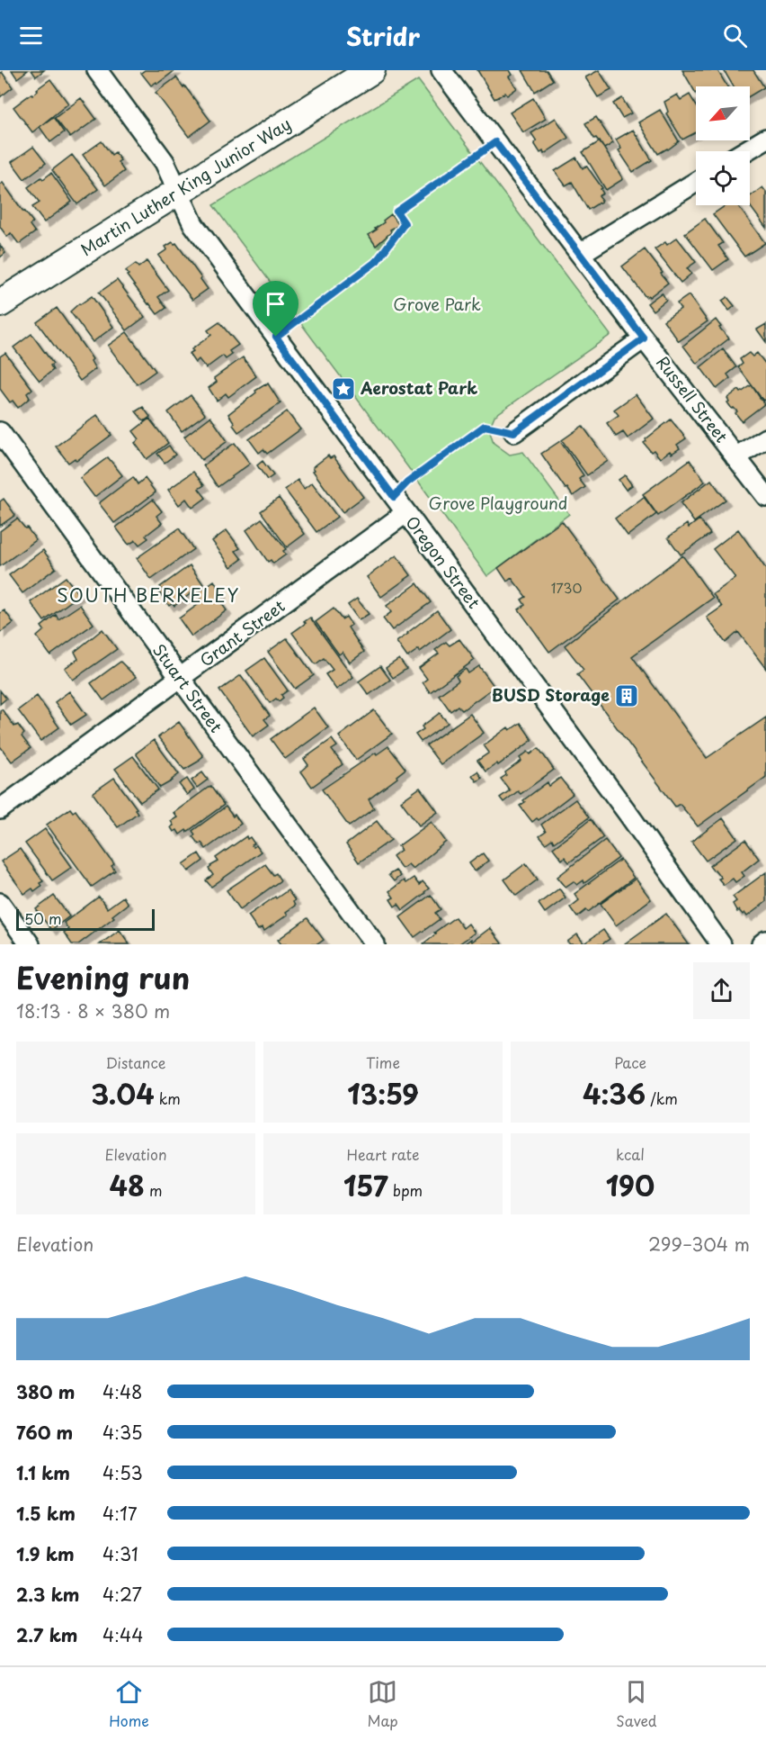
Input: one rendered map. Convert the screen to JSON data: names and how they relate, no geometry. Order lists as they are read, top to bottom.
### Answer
{
  "streets": {
    "street": [
      "Martin Luther King Junior Way",
      "Russell Street",
      "Oregon Street",
      "Grant Street",
      "Stuart Street"
    ]
  },
  "crossings": [
    ["Martin Luther King Junior Way", "Oregon Street"],
    ["Oregon Street", "Grant Street"],
    ["Grant Street", "Stuart Street"]
  ],
  "districts": ["SOUTH BERKELEY"],
  "parks": ["Grove Park", "Grove Playground"],
  "places": {
    "place": ["Aerostat Park"],
    "building": ["BUSD Storage"]
  },
  "house_numbers": ["1730"],
  "scale_bar": "50 m",
  "north": "bottom left",
  "page": {
    "header": "Stridr",
    "scale": "50 m",
    "heading": ["Evening run", "18:13 · 8 × 380 m"],
    "stats": [
      ["Distance", "3.04 km"],
      ["Time", "13:59"],
      ["Pace", "4:36 /km"],
      ["Elevation", "48 m"],
      ["Heart rate", "157 bpm"],
      ["kcal", "190"]
    ],
    "chart": ["Elevation", "299–304 m"],
    "list": [
      {
        "name": "380 m",
        "note": "4:48"
      },
      {
        "name": "760 m",
        "note": "4:35"
      },
      {
        "name": "1.1 km",
        "note": "4:53"
      },
      {
        "name": "1.5 km",
        "note": "4:17"
      },
      {
        "name": "1.9 km",
        "note": "4:31"
      },
      {
        "name": "2.3 km",
        "note": "4:27"
      },
      {
        "name": "2.7 km",
        "note": "4:44"
      }
    ],
    "tabs": ["Home", "Map", "Saved"]
  }
}
